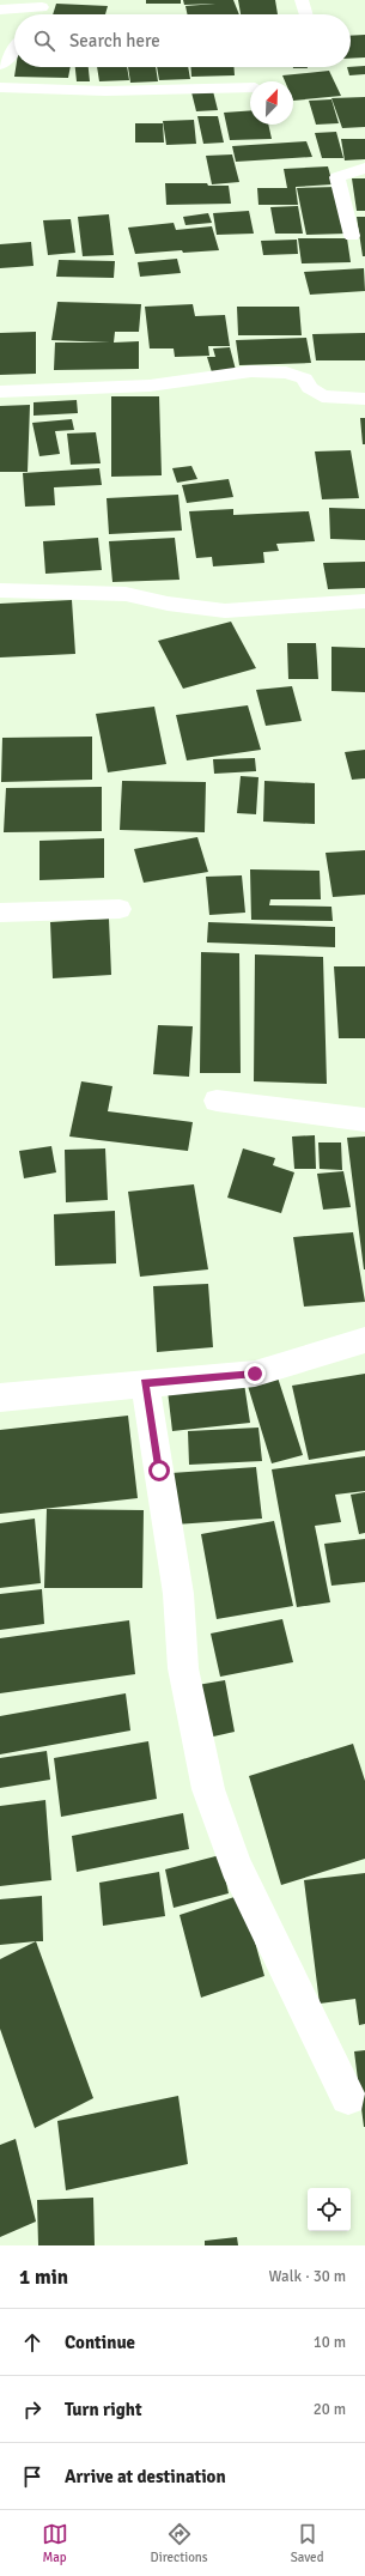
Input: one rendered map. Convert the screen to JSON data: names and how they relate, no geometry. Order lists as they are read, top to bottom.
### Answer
{
  "north": "top right",
  "page": {
    "search": "Search here",
    "heading": ["1 min", "Walk · 30 m"],
    "list": [
      ["Continue", "10 m"],
      ["Turn right", "20 m"],
      "Arrive at destination"
    ],
    "nav": ["Map", "Directions", "Saved"]
  }
}
